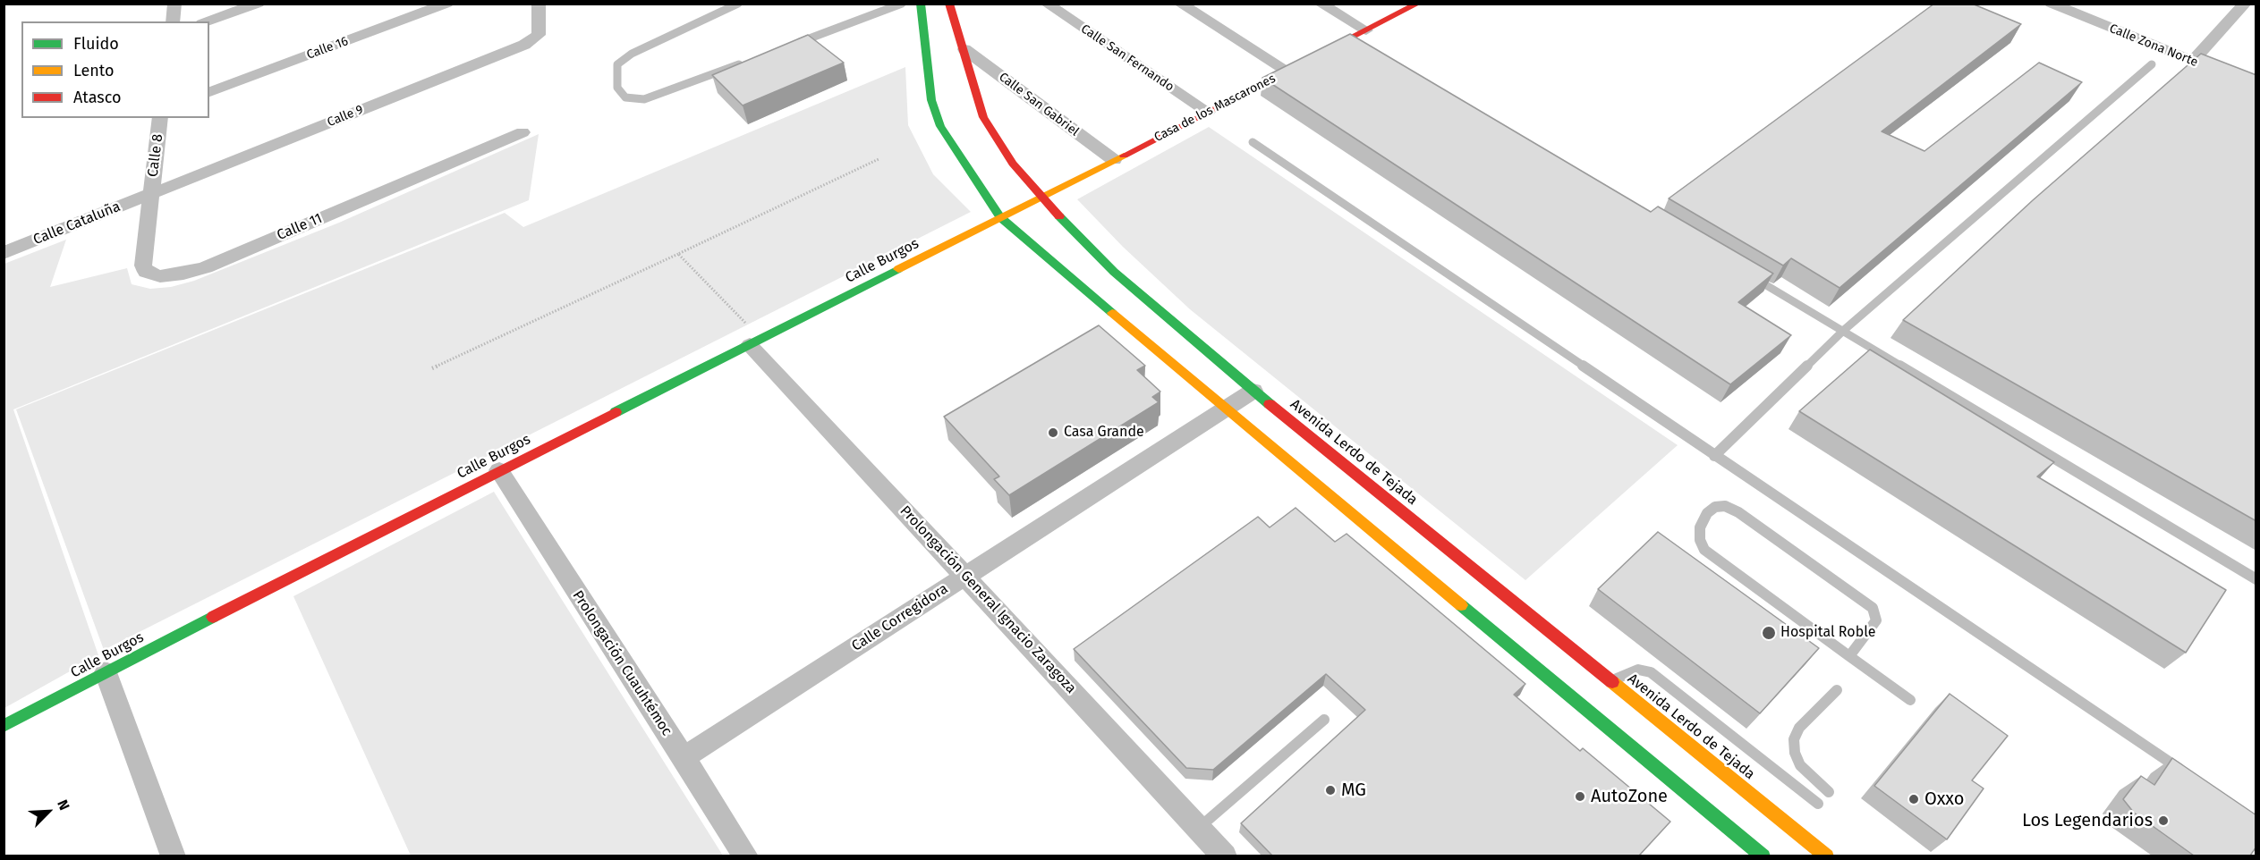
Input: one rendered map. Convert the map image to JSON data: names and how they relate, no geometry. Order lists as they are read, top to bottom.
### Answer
{
  "streets": {
    "street": [
      "Calle Zona Norte",
      "Calle 16",
      "Calle San Fernando",
      "Calle San Gabriel",
      "Casa de los Mascarones",
      "Calle 9",
      "Calle 8",
      "Calle Cataluña",
      "Calle 11",
      "Calle Burgos",
      "Avenida Lerdo de Tejada",
      "Prolongación General Ignacio Zaragoza",
      "Calle Corregidora",
      "Prolongación Cuauhtémoc"
    ]
  },
  "crossings": [
    ["Calle San Fernando", "Casa de los Mascarones"],
    ["Calle San Gabriel", "Casa de los Mascarones"],
    ["Calle San Gabriel", "Avenida Lerdo de Tejada"],
    ["Casa de los Mascarones", "Calle Burgos"],
    ["Casa de los Mascarones", "Avenida Lerdo de Tejada"],
    ["Calle 9", "Calle 8"],
    ["Calle 9", "Calle Cataluña"],
    ["Calle 9", "Calle 11"],
    ["Calle 8", "Calle Cataluña"],
    ["Calle 8", "Calle 11"],
    ["Calle Cataluña", "Calle 11"],
    ["Calle Burgos", "Avenida Lerdo de Tejada"],
    ["Calle Burgos", "Prolongación General Ignacio Zaragoza"],
    ["Calle Burgos", "Prolongación Cuauhtémoc"],
    ["Avenida Lerdo de Tejada", "Calle Corregidora"],
    ["Prolongación General Ignacio Zaragoza", "Calle Corregidora"],
    ["Calle Corregidora", "Prolongación Cuauhtémoc"]
  ],
  "places": [
    "Casa Grande",
    "Hospital Roble",
    "MG",
    "AutoZone",
    "Oxxo",
    "Los Legendarios"
  ],
  "legend": ["Fluido", "Lento", "Atasco"],
  "north": "top right"
}
